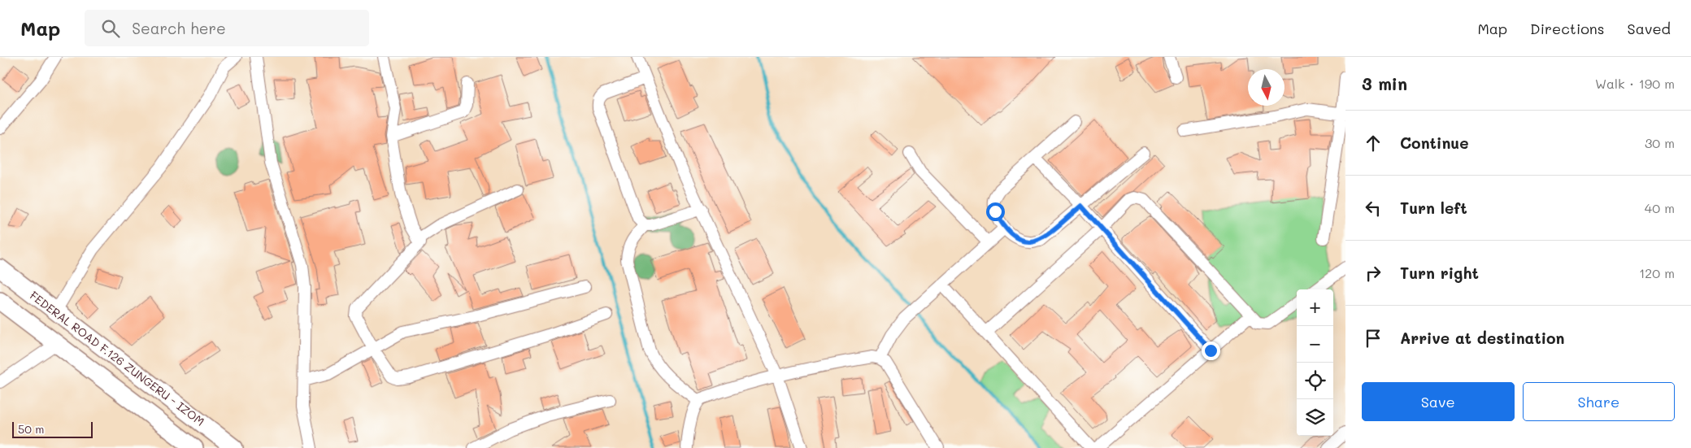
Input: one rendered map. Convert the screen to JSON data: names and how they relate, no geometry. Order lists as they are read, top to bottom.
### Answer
{
  "streets": {
    "main road": ["FEDERAL ROAD F.126 ZUNGERU - IZOM"]
  },
  "scale_bar": "50 m",
  "north": "bottom",
  "page": {
    "header": "Map",
    "search": "Search here",
    "nav": ["Map", "Directions", "Saved"],
    "heading": ["3 min", "Walk · 190 m"],
    "list": [
      ["Continue", "30 m"],
      ["Turn left", "40 m"],
      ["Turn right", "120 m"],
      "Arrive at destination"
    ],
    "map_buttons": ["+", "−"],
    "buttons": ["Save", "Share"],
    "scale": "50 m"
  }
}
